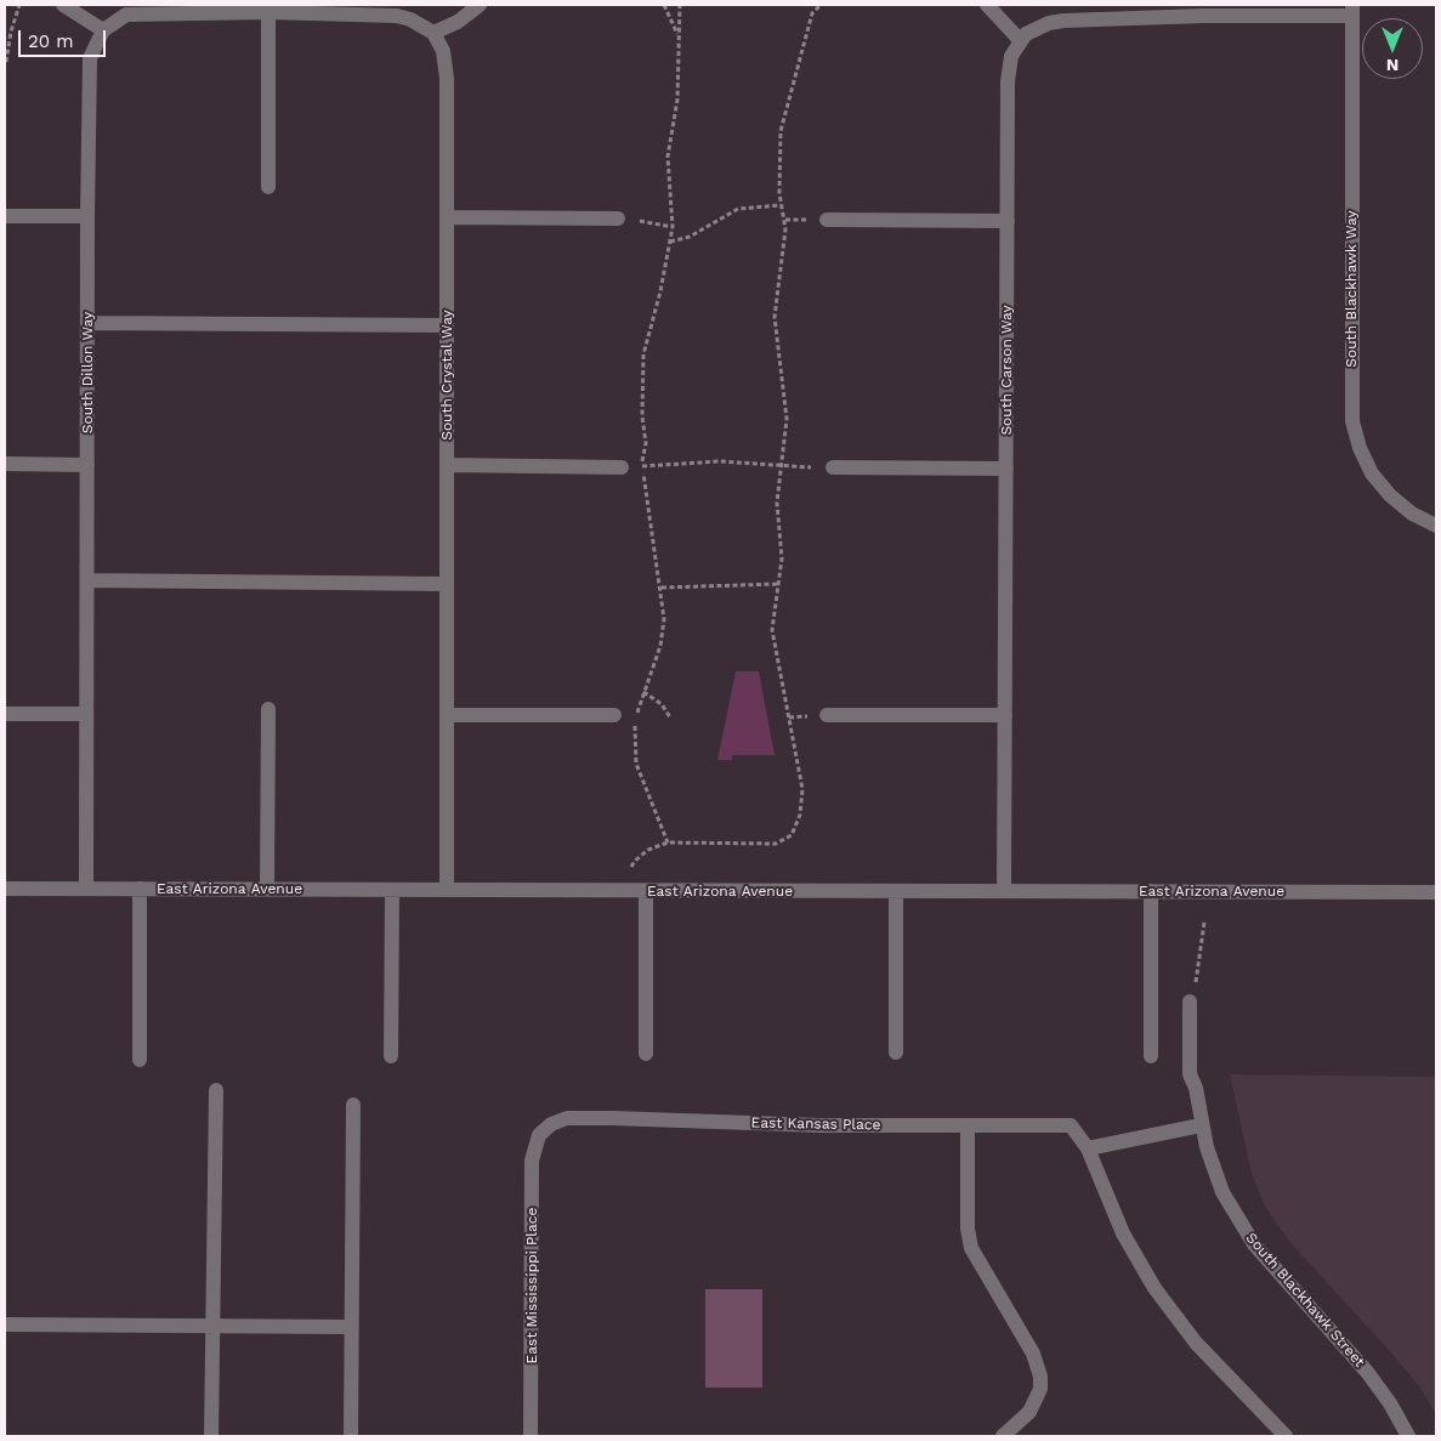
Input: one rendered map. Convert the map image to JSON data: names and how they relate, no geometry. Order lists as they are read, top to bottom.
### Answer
{
  "streets": {
    "street": [
      "South Blackhawk Way",
      "South Carson Way",
      "South Dillon Way",
      "South Crystal Way",
      "East Arizona Avenue",
      "East Kansas Place",
      "East Mississippi Place",
      "South Blackhawk Street"
    ]
  },
  "crossings": [
    ["South Blackhawk Way", "South Carson Way"],
    ["South Carson Way", "East Arizona Avenue"],
    ["South Dillon Way", "East Arizona Avenue"],
    ["South Crystal Way", "East Arizona Avenue"],
    ["East Kansas Place", "East Mississippi Place"]
  ],
  "scale_bar": "20 m",
  "north": "bottom"
}
